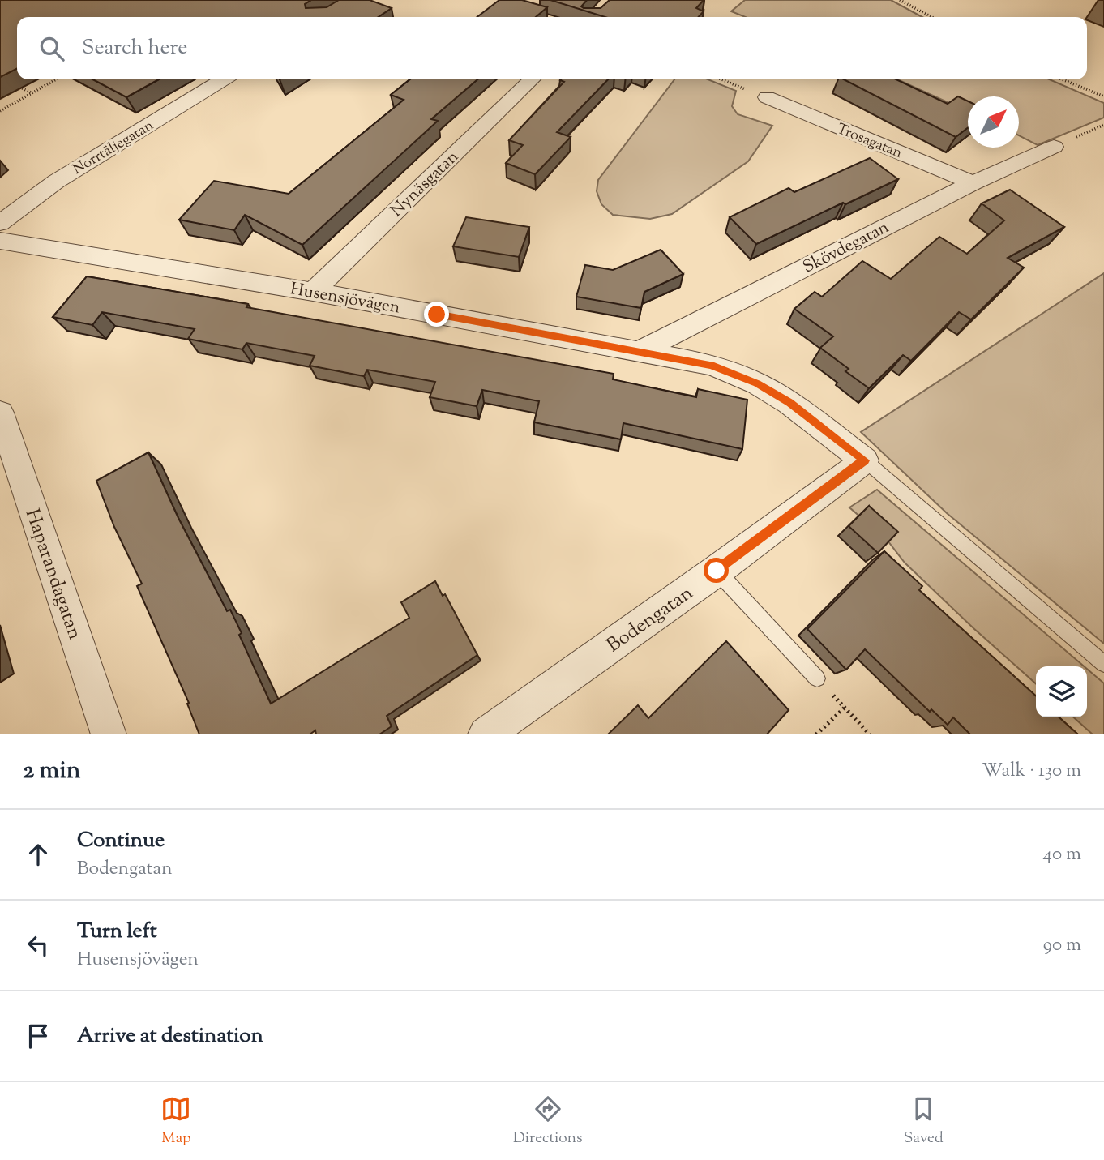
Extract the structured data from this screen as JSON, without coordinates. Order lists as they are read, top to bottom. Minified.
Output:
{"streets":{"street":["Trosagatan","Norrtäljegatan","Nynäsgatan","Skövdegatan","Husensjövägen","Haparandagatan","Bodengatan"]},"crossings":[["Trosagatan","Skövdegatan"],["Nynäsgatan","Husensjövägen"],["Skövdegatan","Husensjövägen"],["Husensjövägen","Bodengatan"]],"north":"top right","page":{"search":"Search here","heading":["2 min","Walk · 130 m"],"list":[["Continue","Bodengatan","40 m"],["Turn left","Husensjövägen","90 m"],"Arrive at destination"],"nav":["Map","Directions","Saved"]}}
